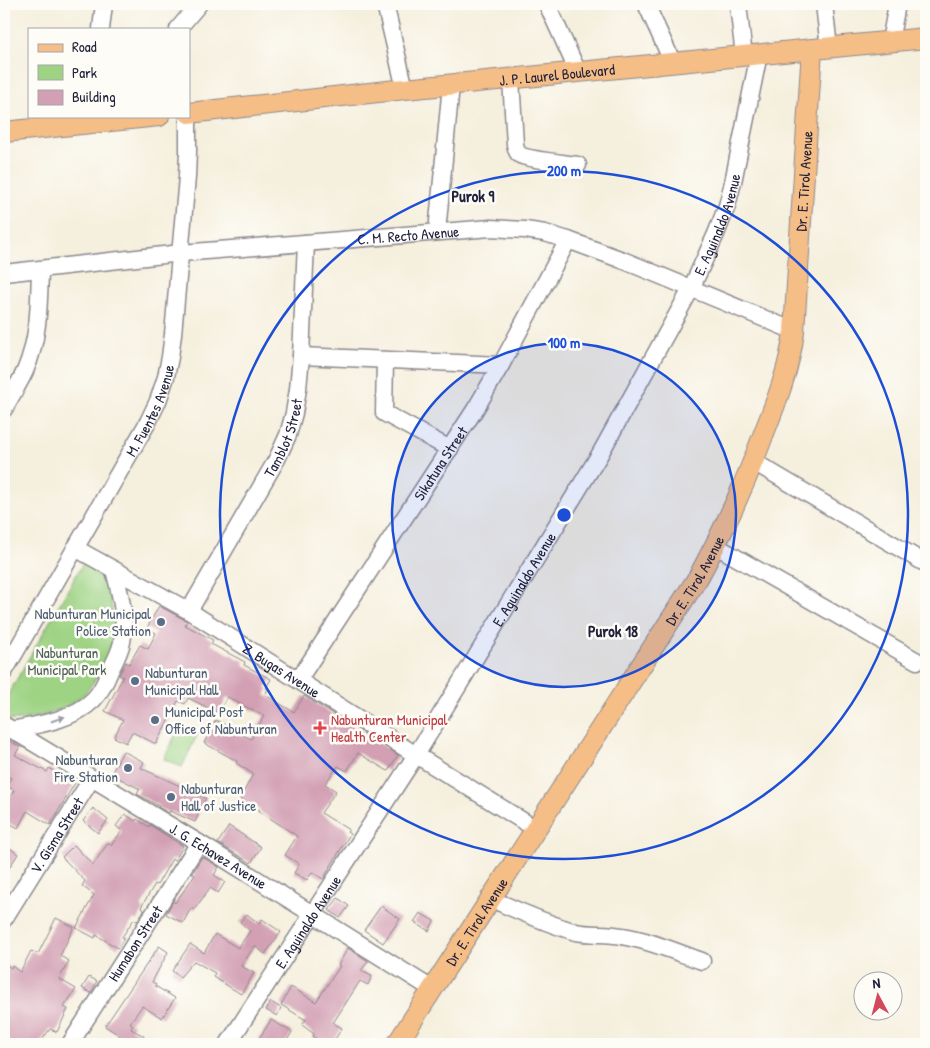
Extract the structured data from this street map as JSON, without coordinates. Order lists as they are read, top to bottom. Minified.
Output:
{"streets":{"main road":["J. P. Laurel Boulevard","Dr. E. Tirol Avenue"],"street":["E. Aguinaldo Avenue","C. M. Recto Avenue","M. Fuentes Avenue","Tamblot Street","Sikatuna Street","Z. Bugas Avenue","V. Gisma Street","J. G. Echavez Avenue","Humabon Street"]},"crossings":[["J. P. Laurel Boulevard","Dr. E. Tirol Avenue"],["J. P. Laurel Boulevard","E. Aguinaldo Avenue"],["Dr. E. Tirol Avenue","C. M. Recto Avenue"],["Dr. E. Tirol Avenue","Z. Bugas Avenue"],["Dr. E. Tirol Avenue","J. G. Echavez Avenue"],["E. Aguinaldo Avenue","C. M. Recto Avenue"],["E. Aguinaldo Avenue","Z. Bugas Avenue"],["E. Aguinaldo Avenue","J. G. Echavez Avenue"],["C. M. Recto Avenue","M. Fuentes Avenue"],["C. M. Recto Avenue","Tamblot Street"],["C. M. Recto Avenue","Sikatuna Street"],["M. Fuentes Avenue","Z. Bugas Avenue"],["Tamblot Street","Z. Bugas Avenue"],["Sikatuna Street","Z. Bugas Avenue"],["V. Gisma Street","J. G. Echavez Avenue"],["J. G. Echavez Avenue","Humabon Street"]],"districts":["Purok 9","Purok 18"],"parks":["Nabunturan Municipal Park"],"places":{"other":["Nabunturan Municipal Police Station","Nabunturan Municipal Hall","Municipal Post Office of Nabunturan","Nabunturan Fire Station","Nabunturan Hall of Justice"],"health":["Nabunturan Municipal Health Center"]},"legend":["Road","Park","Building"],"north":"top","rings":["200 m","100 m"]}
